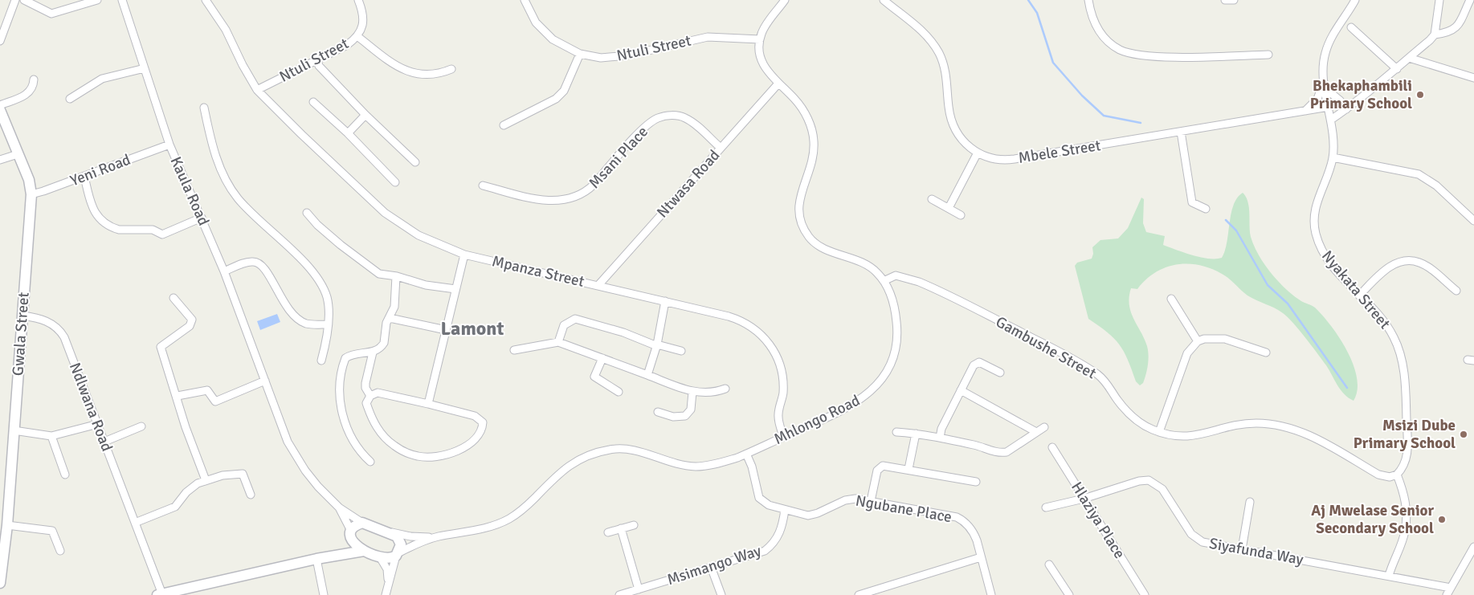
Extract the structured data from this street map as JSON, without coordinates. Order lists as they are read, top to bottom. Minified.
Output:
{"streets":{"street":["Ntuli Street","Mbele Street","Msani Place","Yeni Road","Ntwasa Road","Kaula Road","Mpanza Street","Nyakata Street","Gwala Street","Gambushe Street","Ndlwana Road","Mhlongo Road","Ngubane Place","Hlaziya Place","Siyafunda Way","Msimango Way"]},"crossings":[["Ntuli Street","Mpanza Street"],["Ntuli Street","Mhlongo Road"],["Mbele Street","Nyakata Street"],["Msani Place","Ntwasa Road"],["Yeni Road","Kaula Road"],["Yeni Road","Gwala Street"],["Ntwasa Road","Mpanza Street"],["Ntwasa Road","Mhlongo Road"],["Mpanza Street","Mhlongo Road"],["Nyakata Street","Gambushe Street"],["Gwala Street","Ndlwana Road"],["Gambushe Street","Mhlongo Road"],["Mhlongo Road","Ngubane Place"],["Ngubane Place","Msimango Way"],["Hlaziya Place","Siyafunda Way"]],"districts":["Lamont"],"places":["Bhekaphambili Primary School","Msizi Dube Primary School","Aj Mwelase Senior Secondary School"]}
